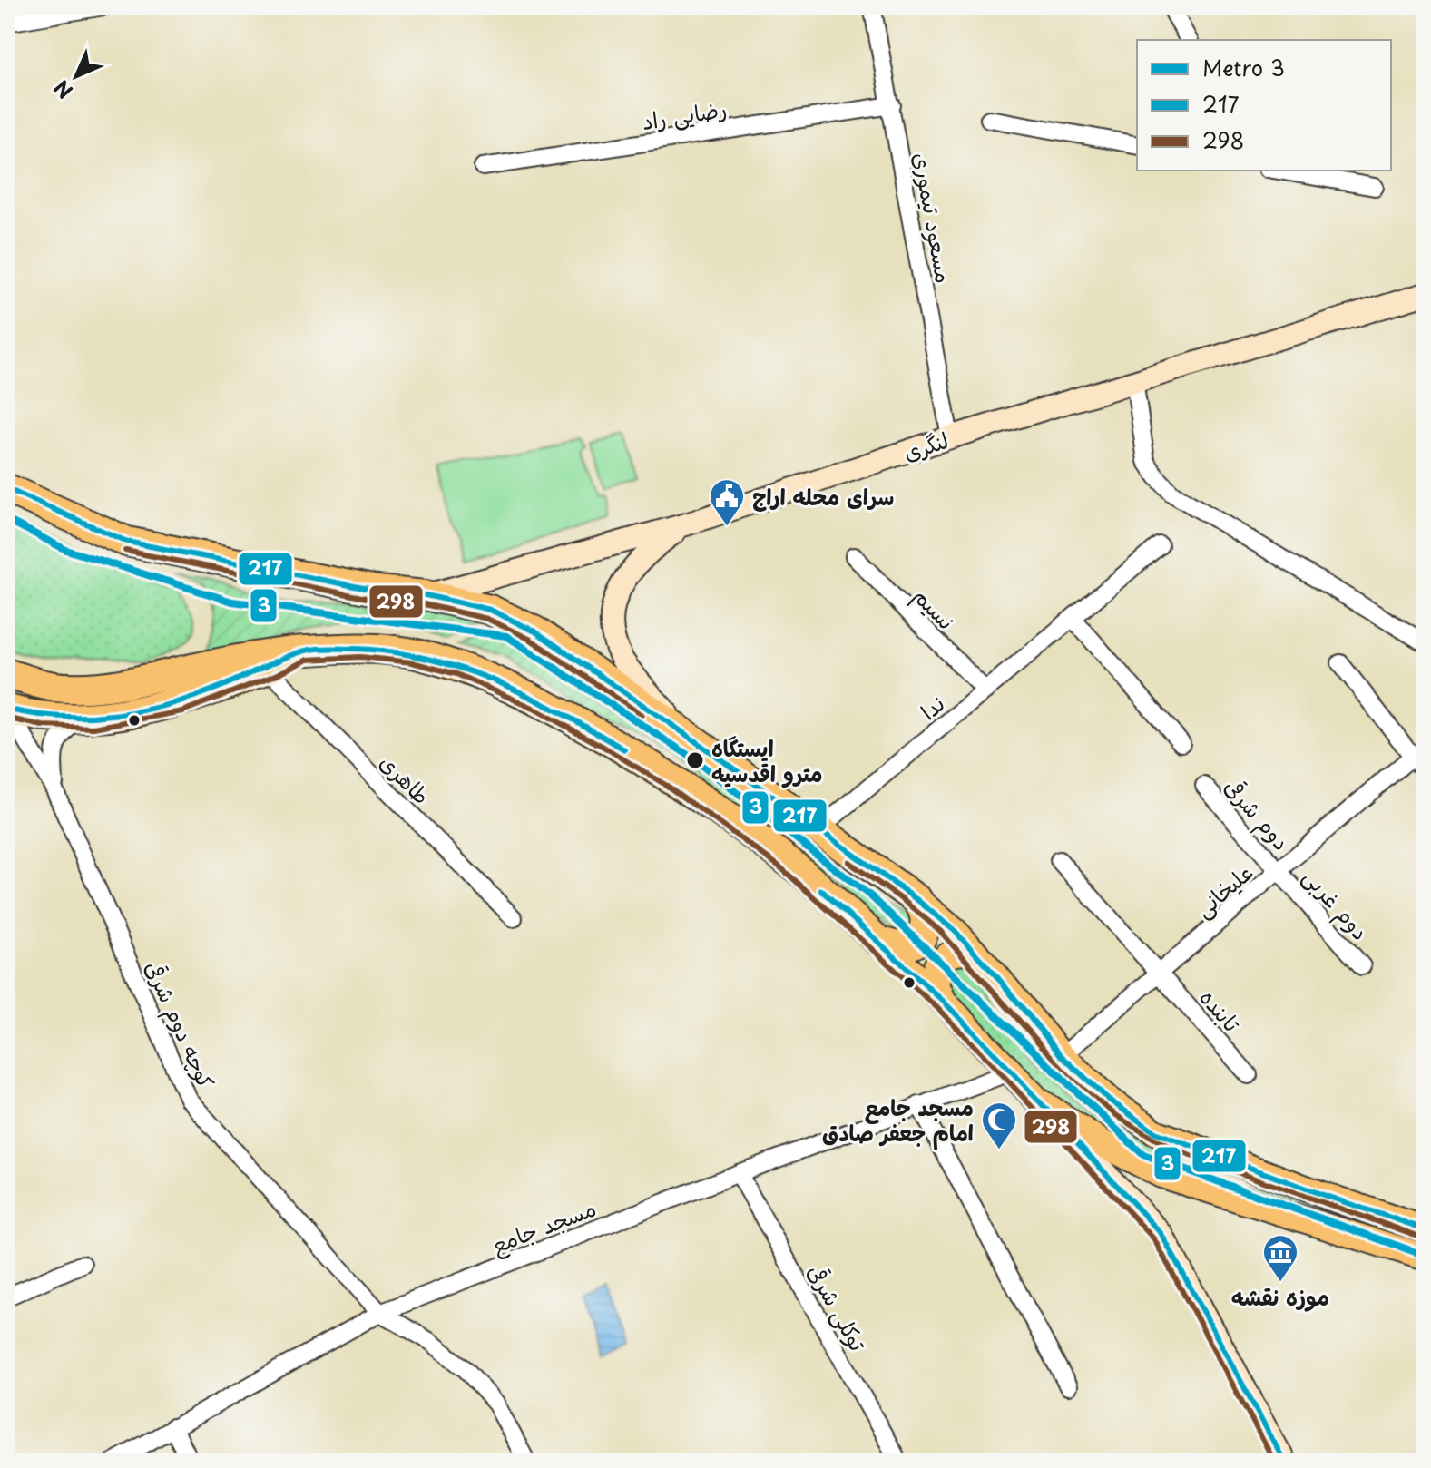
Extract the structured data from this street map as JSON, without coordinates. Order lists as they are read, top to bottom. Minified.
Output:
{"streets":{"main road":["لنگری"],"street":["رضایی راد","مسعود تیموری","نسیم","ندا","طاهری","دوم شرقی","علیخانی","دوم غربی","تابنده","کوچه دوم شرقی","مسجد جامع","توکلی شرقی"]},"crossings":[["رضایی راد","مسعود تیموری"],["مسعود تیموری","لنگری"],["نسیم","ندا"],["دوم شرقی","علیخانی"],["دوم شرقی","دوم غربی"],["علیخانی","دوم غربی"],["علیخانی","تابنده"],["کوچه دوم شرقی","مسجد جامع"],["مسجد جامع","توکلی شرقی"]],"places":{"public building":["سرای محله اراج"],"other":["ایستگاه مترو اقدسیه"],"mosque":["مسجد جامع امام جعفر صادق"],"museum":["موزه نقشه"]},"lines":["transit line 217","metro line 3","transit line 298"],"legend":["Metro 3","217","298"],"north":"bottom left"}
